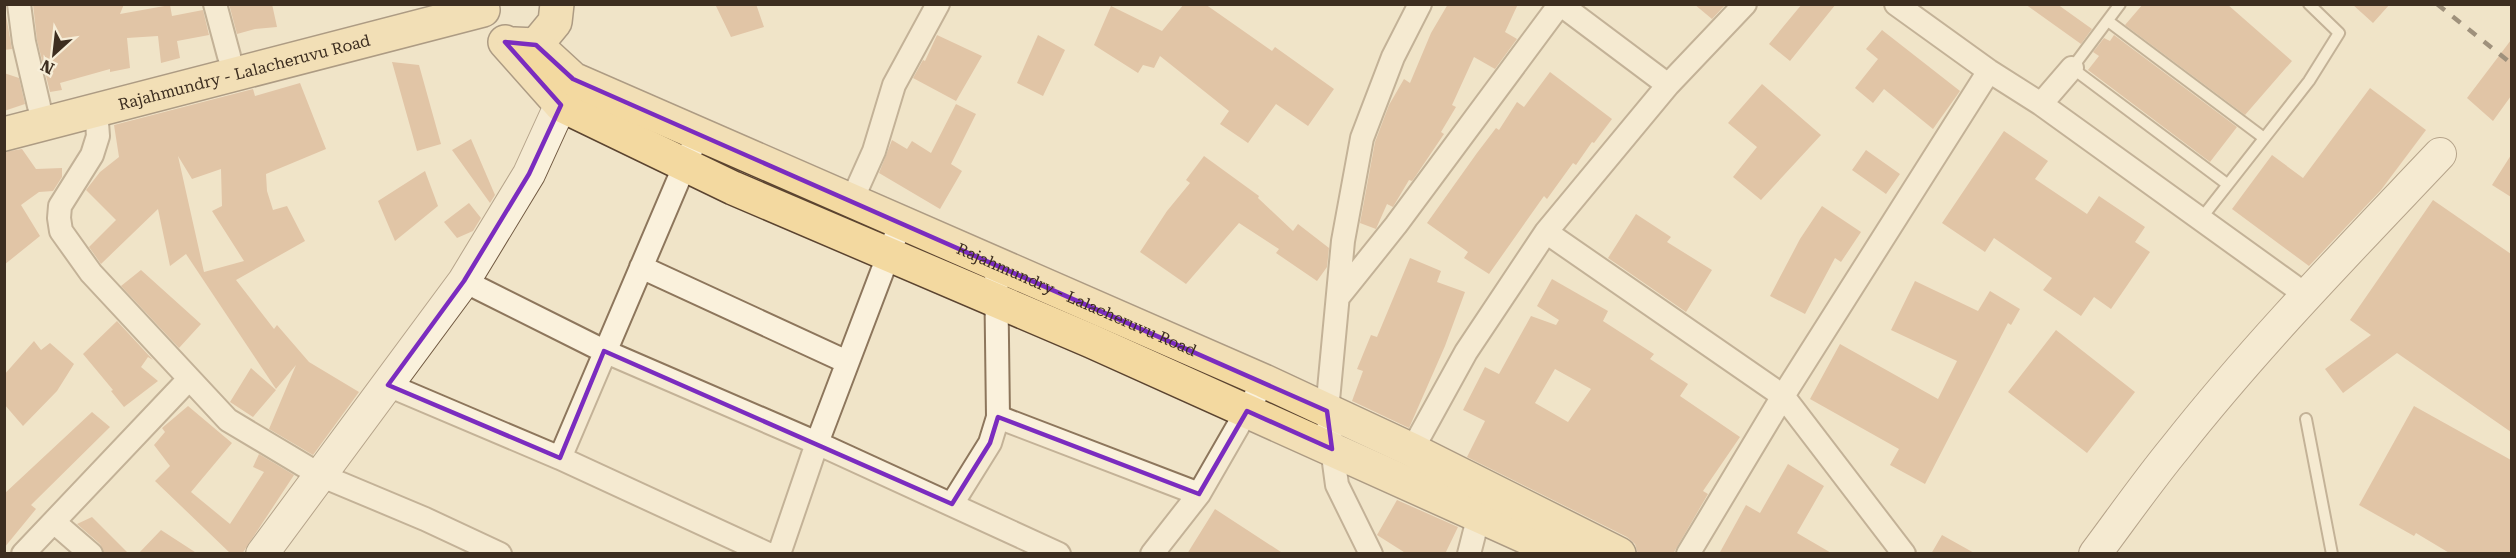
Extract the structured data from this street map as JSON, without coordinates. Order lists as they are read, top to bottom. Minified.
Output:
{"streets":{"main road":["Rajahmundry - Lalacheruvu Road"]},"north":"bottom left"}
